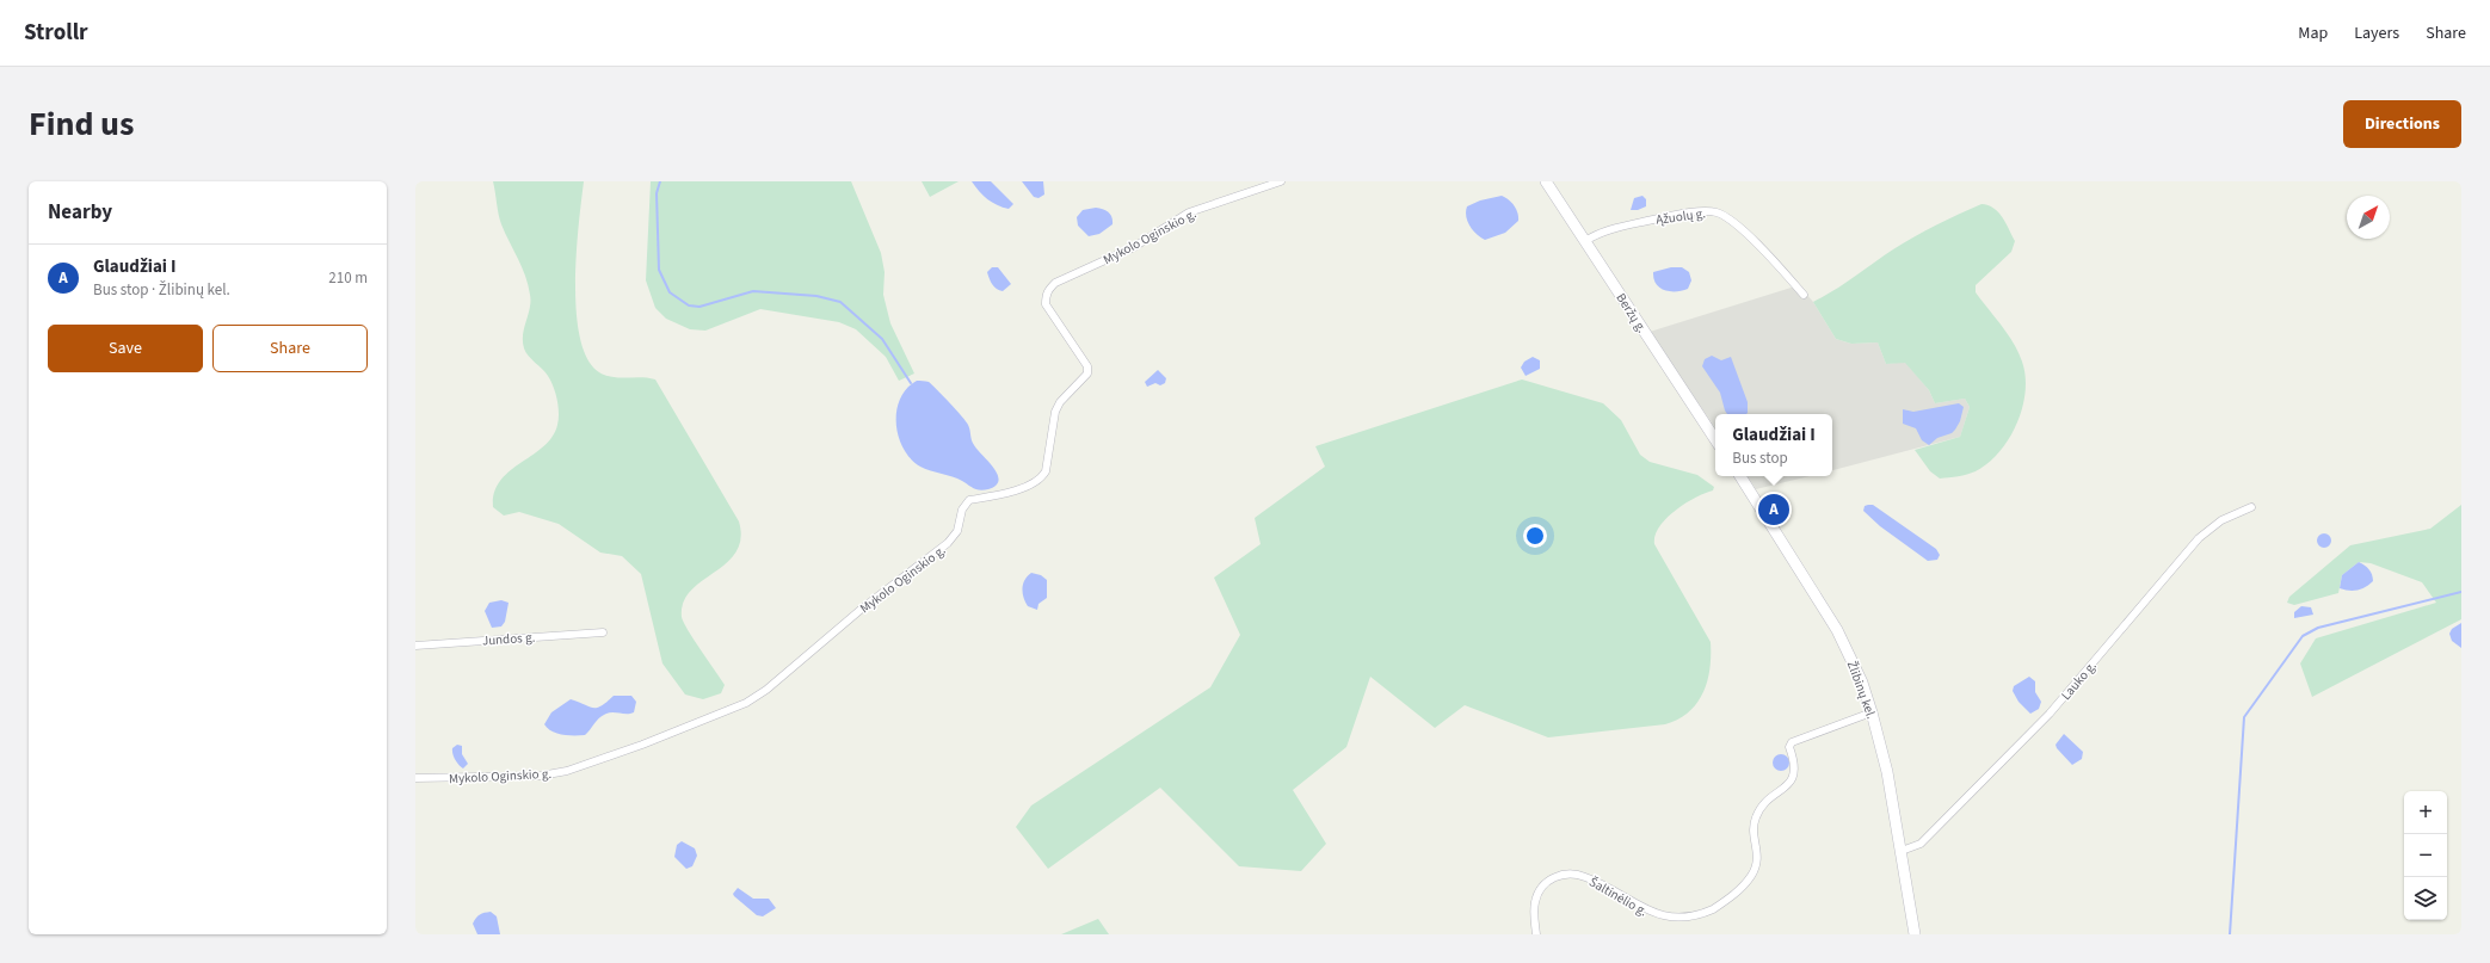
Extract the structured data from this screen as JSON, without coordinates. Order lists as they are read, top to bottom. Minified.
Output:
{"streets":{"main road":["Beržų g.","Žlibinų kel."],"street":["Ąžuolų g.","Mykolo Oginskio g.","Jundos g.","Lauko g.","Šaltinėlio g."]},"crossings":[["Ąžuolų g.","Beržų g."],["Lauko g.","Žlibinų kel."],["Žlibinų kel.","Šaltinėlio g."]],"north":"top right","page":{"header":"Strollr","nav":["Map","Layers","Share"],"title":"Find us","buttons":["Directions",["Save","Share"]],"heading":"Nearby","list":[{"mark":"A","name":"Glaudžiai I","note":"Bus stop · Žlibinų kel.","value":"210 m"}],"popup":["Glaudžiai I","Bus stop"],"pins":"A","map_buttons":["+","−"]}}
